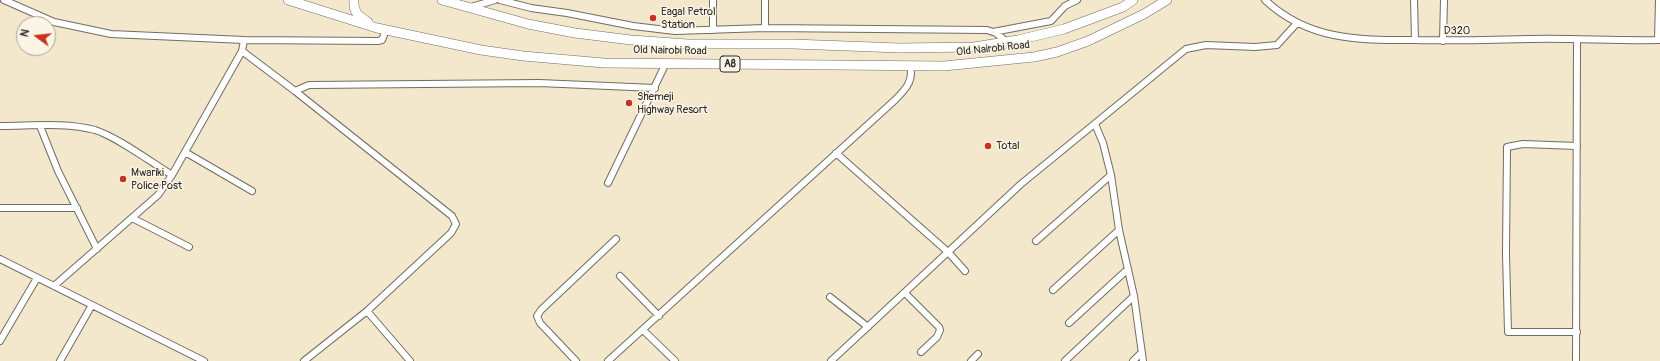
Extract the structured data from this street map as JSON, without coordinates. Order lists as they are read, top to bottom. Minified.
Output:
{"streets":{"highway":["Old Nairobi Road","A8"],"street":["D320"]},"places":["Eagal Petrol Station","Shemeji Highway Resort","Total","Mwariki Police Post"],"north":"left"}
